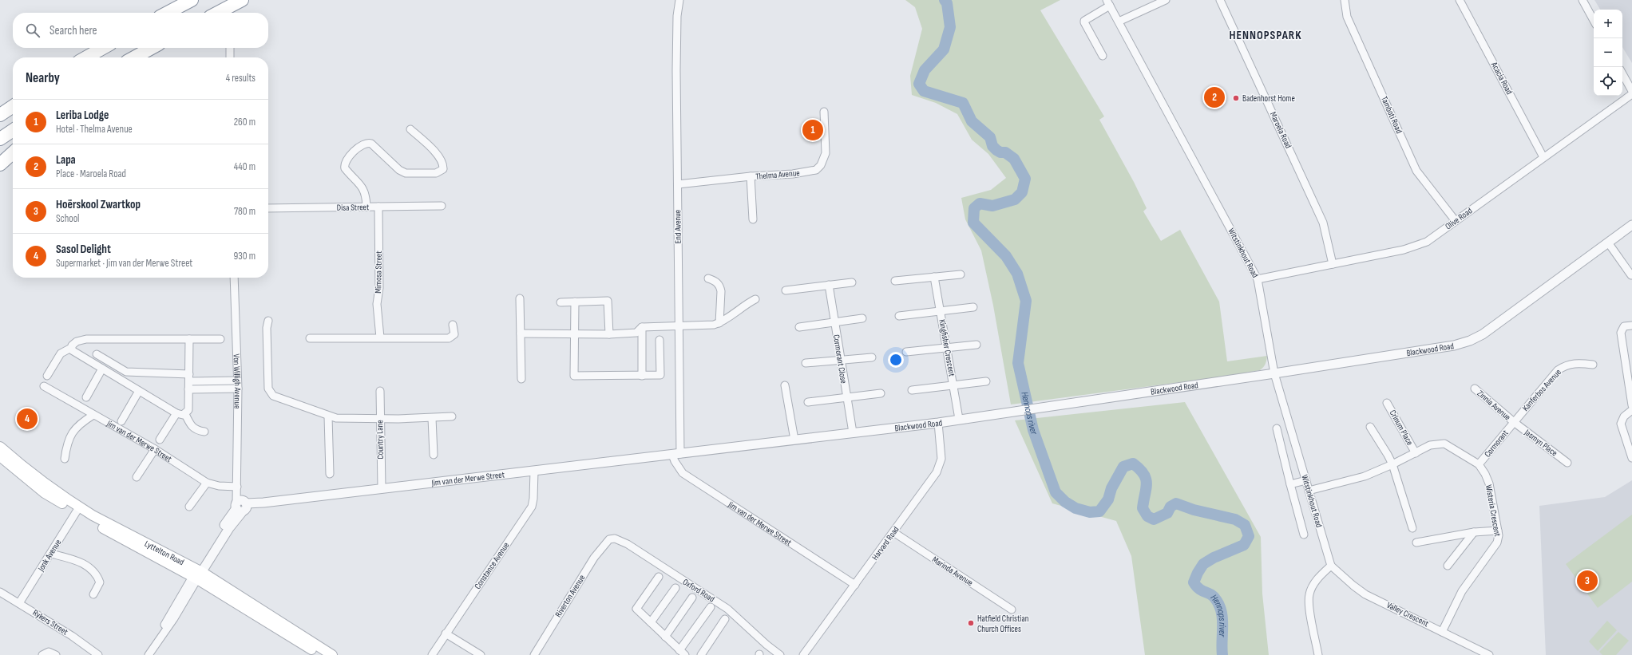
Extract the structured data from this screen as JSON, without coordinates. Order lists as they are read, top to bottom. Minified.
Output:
{"streets":{"main road":["Lyttelton Road"],"street":["Acacia Road","Tamboti Road","Maroela Road","Thelma Avenue","Disa Street","Olive Road","End Avenue","Witstinkhout Road","Mimosa Street","Kingfisher Crescent","Blackwood Road","Cormorant Close","Von Willigh Avenue","Kanferbos Avenue","Zinnia Avenue","Crinum Place","Country Lane","Jim van der Merwe Street","Jasmyn Place","Cormorant","Wisteria Crescent","Harvard Road","Jonk Avenue","Constance Avenue","Marinda Avenue","Oxford Road","Riverton Avenue","Valley Crescent","Rykers Street"]},"crossings":[["Acacia Road","Olive Road"],["Tamboti Road","Olive Road"],["Maroela Road","Olive Road"],["Thelma Avenue","End Avenue"],["Disa Street","Mimosa Street"],["Olive Road","Witstinkhout Road"],["End Avenue","Blackwood Road"],["End Avenue","Jim van der Merwe Street"],["Witstinkhout Road","Blackwood Road"],["Witstinkhout Road","Valley Crescent"],["Kingfisher Crescent","Blackwood Road"],["Blackwood Road","Cormorant Close"],["Blackwood Road","Jim van der Merwe Street"],["Blackwood Road","Harvard Road"],["Von Willigh Avenue","Jim van der Merwe Street"],["Kanferbos Avenue","Zinnia Avenue"],["Kanferbos Avenue","Jasmyn Place"],["Kanferbos Avenue","Cormorant"],["Zinnia Avenue","Jasmyn Place"],["Zinnia Avenue","Cormorant"],["Country Lane","Jim van der Merwe Street"],["Jim van der Merwe Street","Harvard Road"],["Jim van der Merwe Street","Constance Avenue"],["Jasmyn Place","Cormorant"],["Cormorant","Wisteria Crescent"],["Wisteria Crescent","Valley Crescent"],["Harvard Road","Marinda Avenue"],["Lyttelton Road","Jonk Avenue"],["Jonk Avenue","Rykers Street"],["Oxford Road","Riverton Avenue"]],"districts":["HENNOPSPARK"],"water":["Hennops river"],"places":["Badenhorst Home","Hatfield Christian Church Offices"],"page":{"map_buttons":["+","−"],"search":"Search here","heading":["Nearby","4 results"],"pins":["2","1","4","3"],"list":[{"mark":"1","name":"Leriba Lodge","note":"Hotel · Thelma Avenue","value":"260 m"},{"mark":"2","name":"Lapa","note":"Place · Maroela Road","value":"440 m"},{"mark":"3","name":"Hoërskool Zwartkop","note":"School","value":"780 m"},{"mark":"4","name":"Sasol Delight","note":"Supermarket · Jim van der Merwe Street","value":"930 m"}]}}
